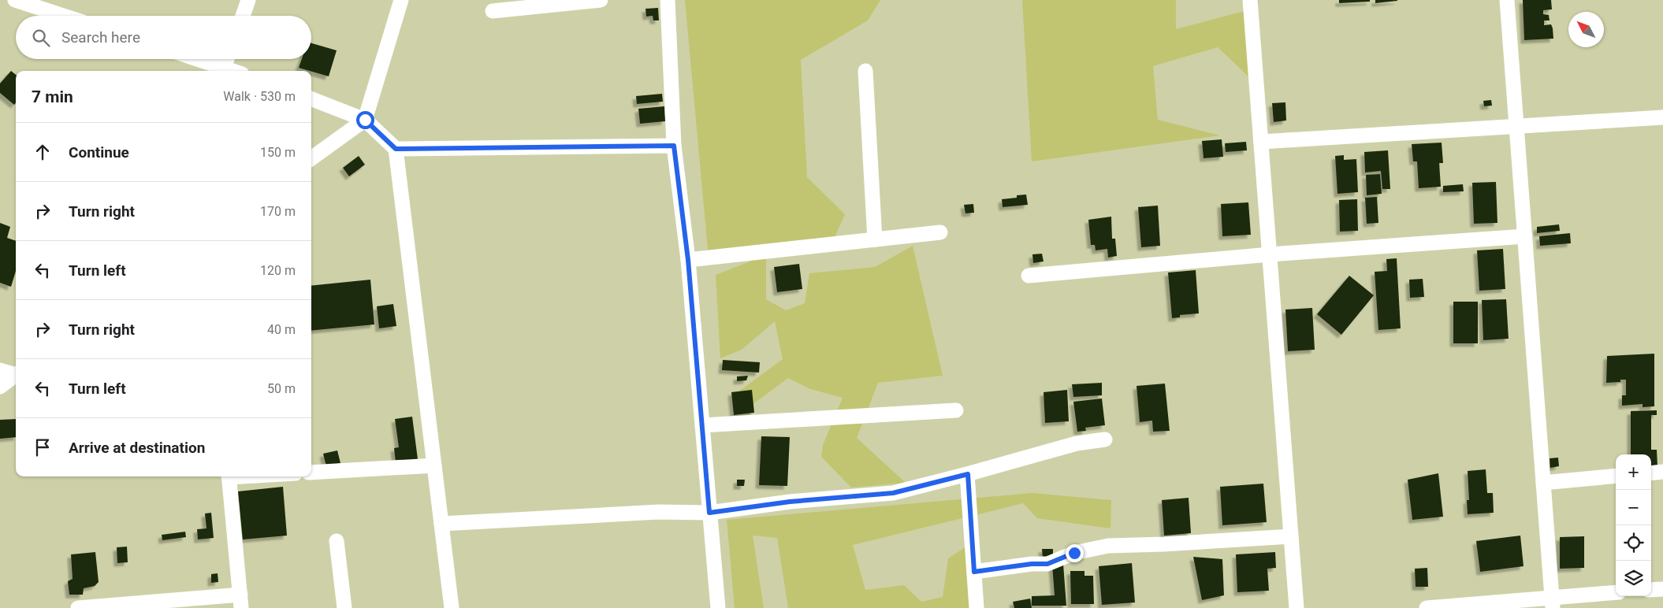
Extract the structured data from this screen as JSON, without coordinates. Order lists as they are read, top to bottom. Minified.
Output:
{"north":"top left","page":{"search":"Search here","heading":["7 min","Walk · 530 m"],"list":[["Continue","150 m"],["Turn right","170 m"],["Turn left","120 m"],["Turn right","40 m"],["Turn left","50 m"],"Arrive at destination"],"map_buttons":["+","−"]}}
